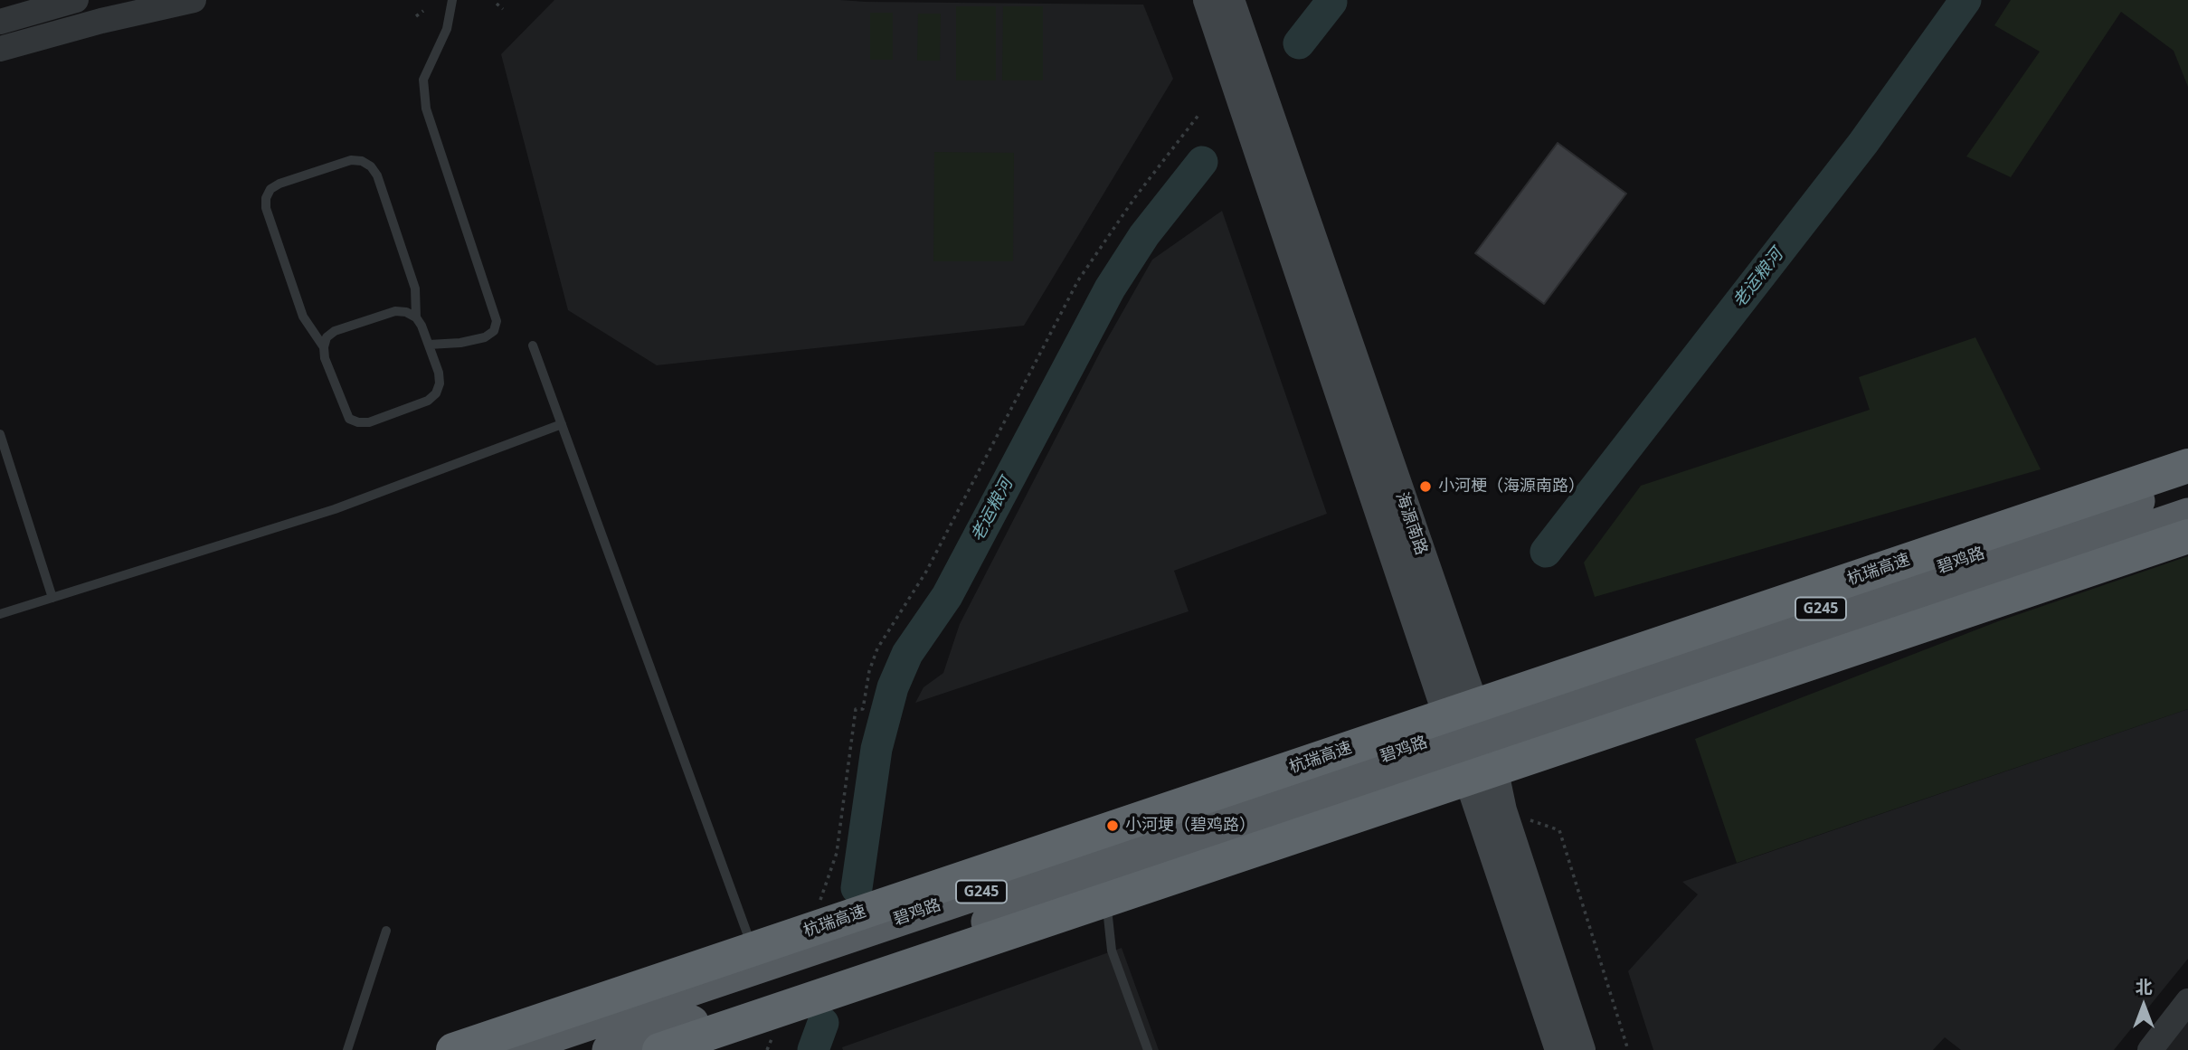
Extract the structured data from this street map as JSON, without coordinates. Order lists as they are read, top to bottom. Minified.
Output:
{"streets":{"highway":["碧鸡路","杭瑞高速","G245"],"main road":["海源南路"]},"crossings":[["海源南路","碧鸡路"]],"water":["老运粮河"],"places":["小河梗（海源南路）","小河埂（碧鸡路）"],"north":"top"}
